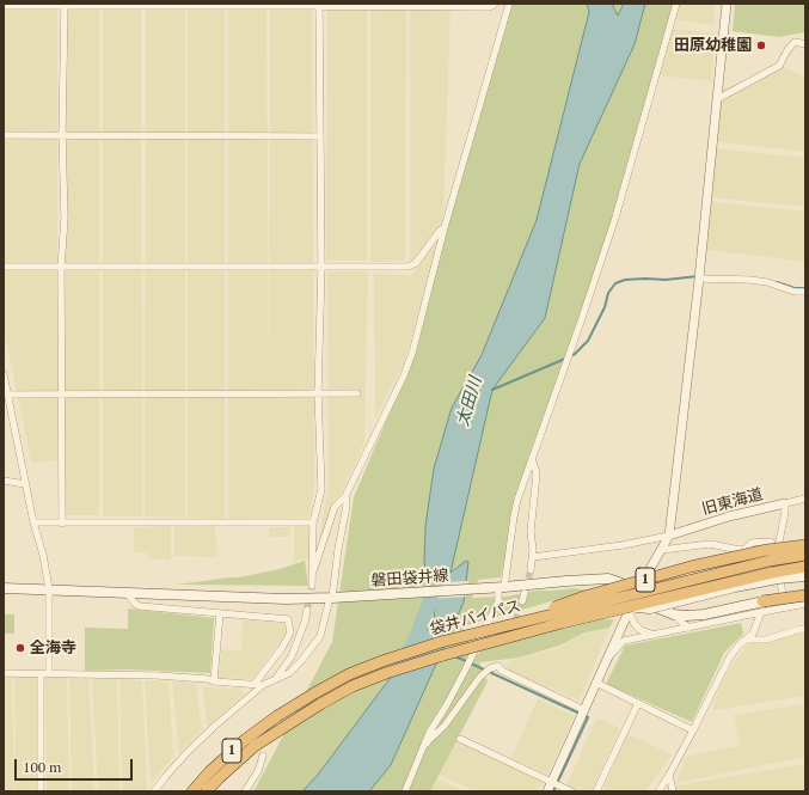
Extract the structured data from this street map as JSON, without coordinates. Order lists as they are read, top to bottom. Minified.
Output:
{"streets":{"highway":["1","袋井バイパス"],"main road":["磐田袋井線"],"street":["旧東海道"]},"crossings":[["1","袋井バイパス"]],"water":["太田川"],"places":["田原幼稚園","全海寺"],"scale_bar":"100 m"}
